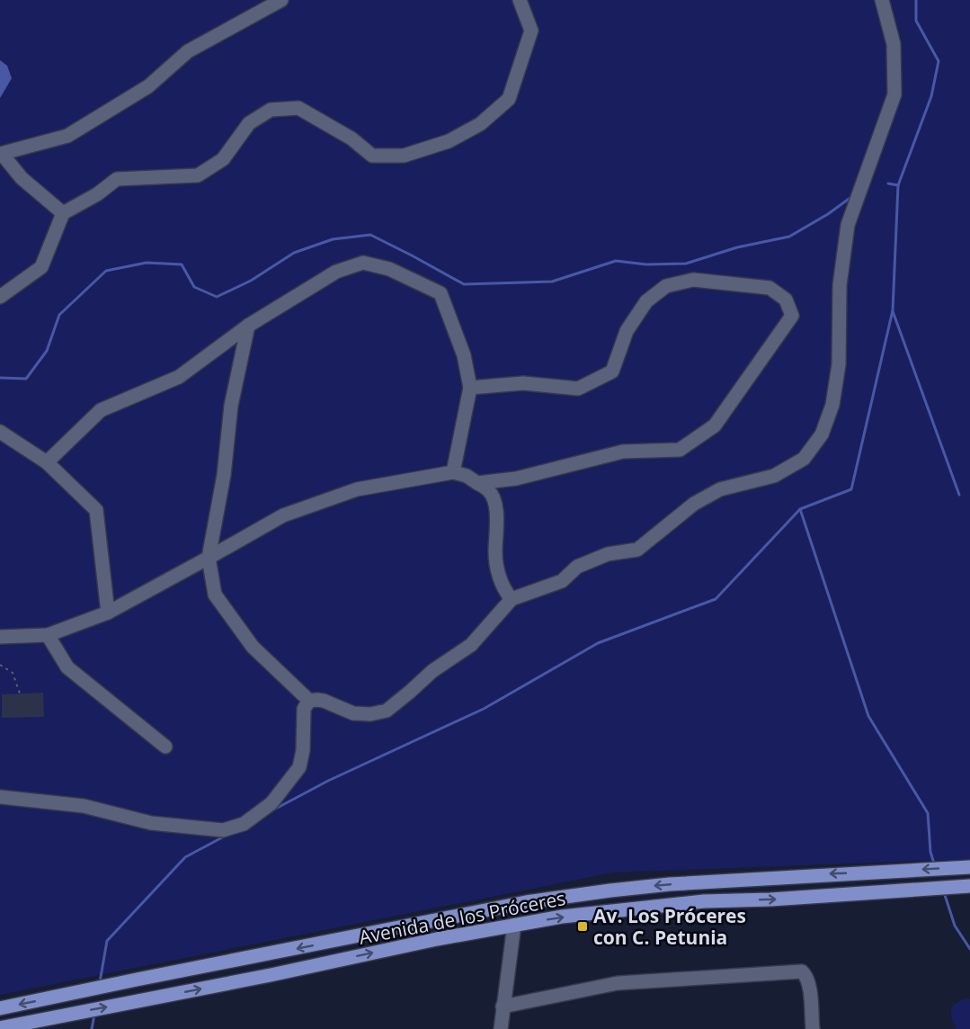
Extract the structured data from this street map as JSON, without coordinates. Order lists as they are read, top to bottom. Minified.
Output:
{"streets":{"main road":["Avenida de los Próceres"]},"places":{"transit":["Av. Los Próceres con C. Petunia"]}}
